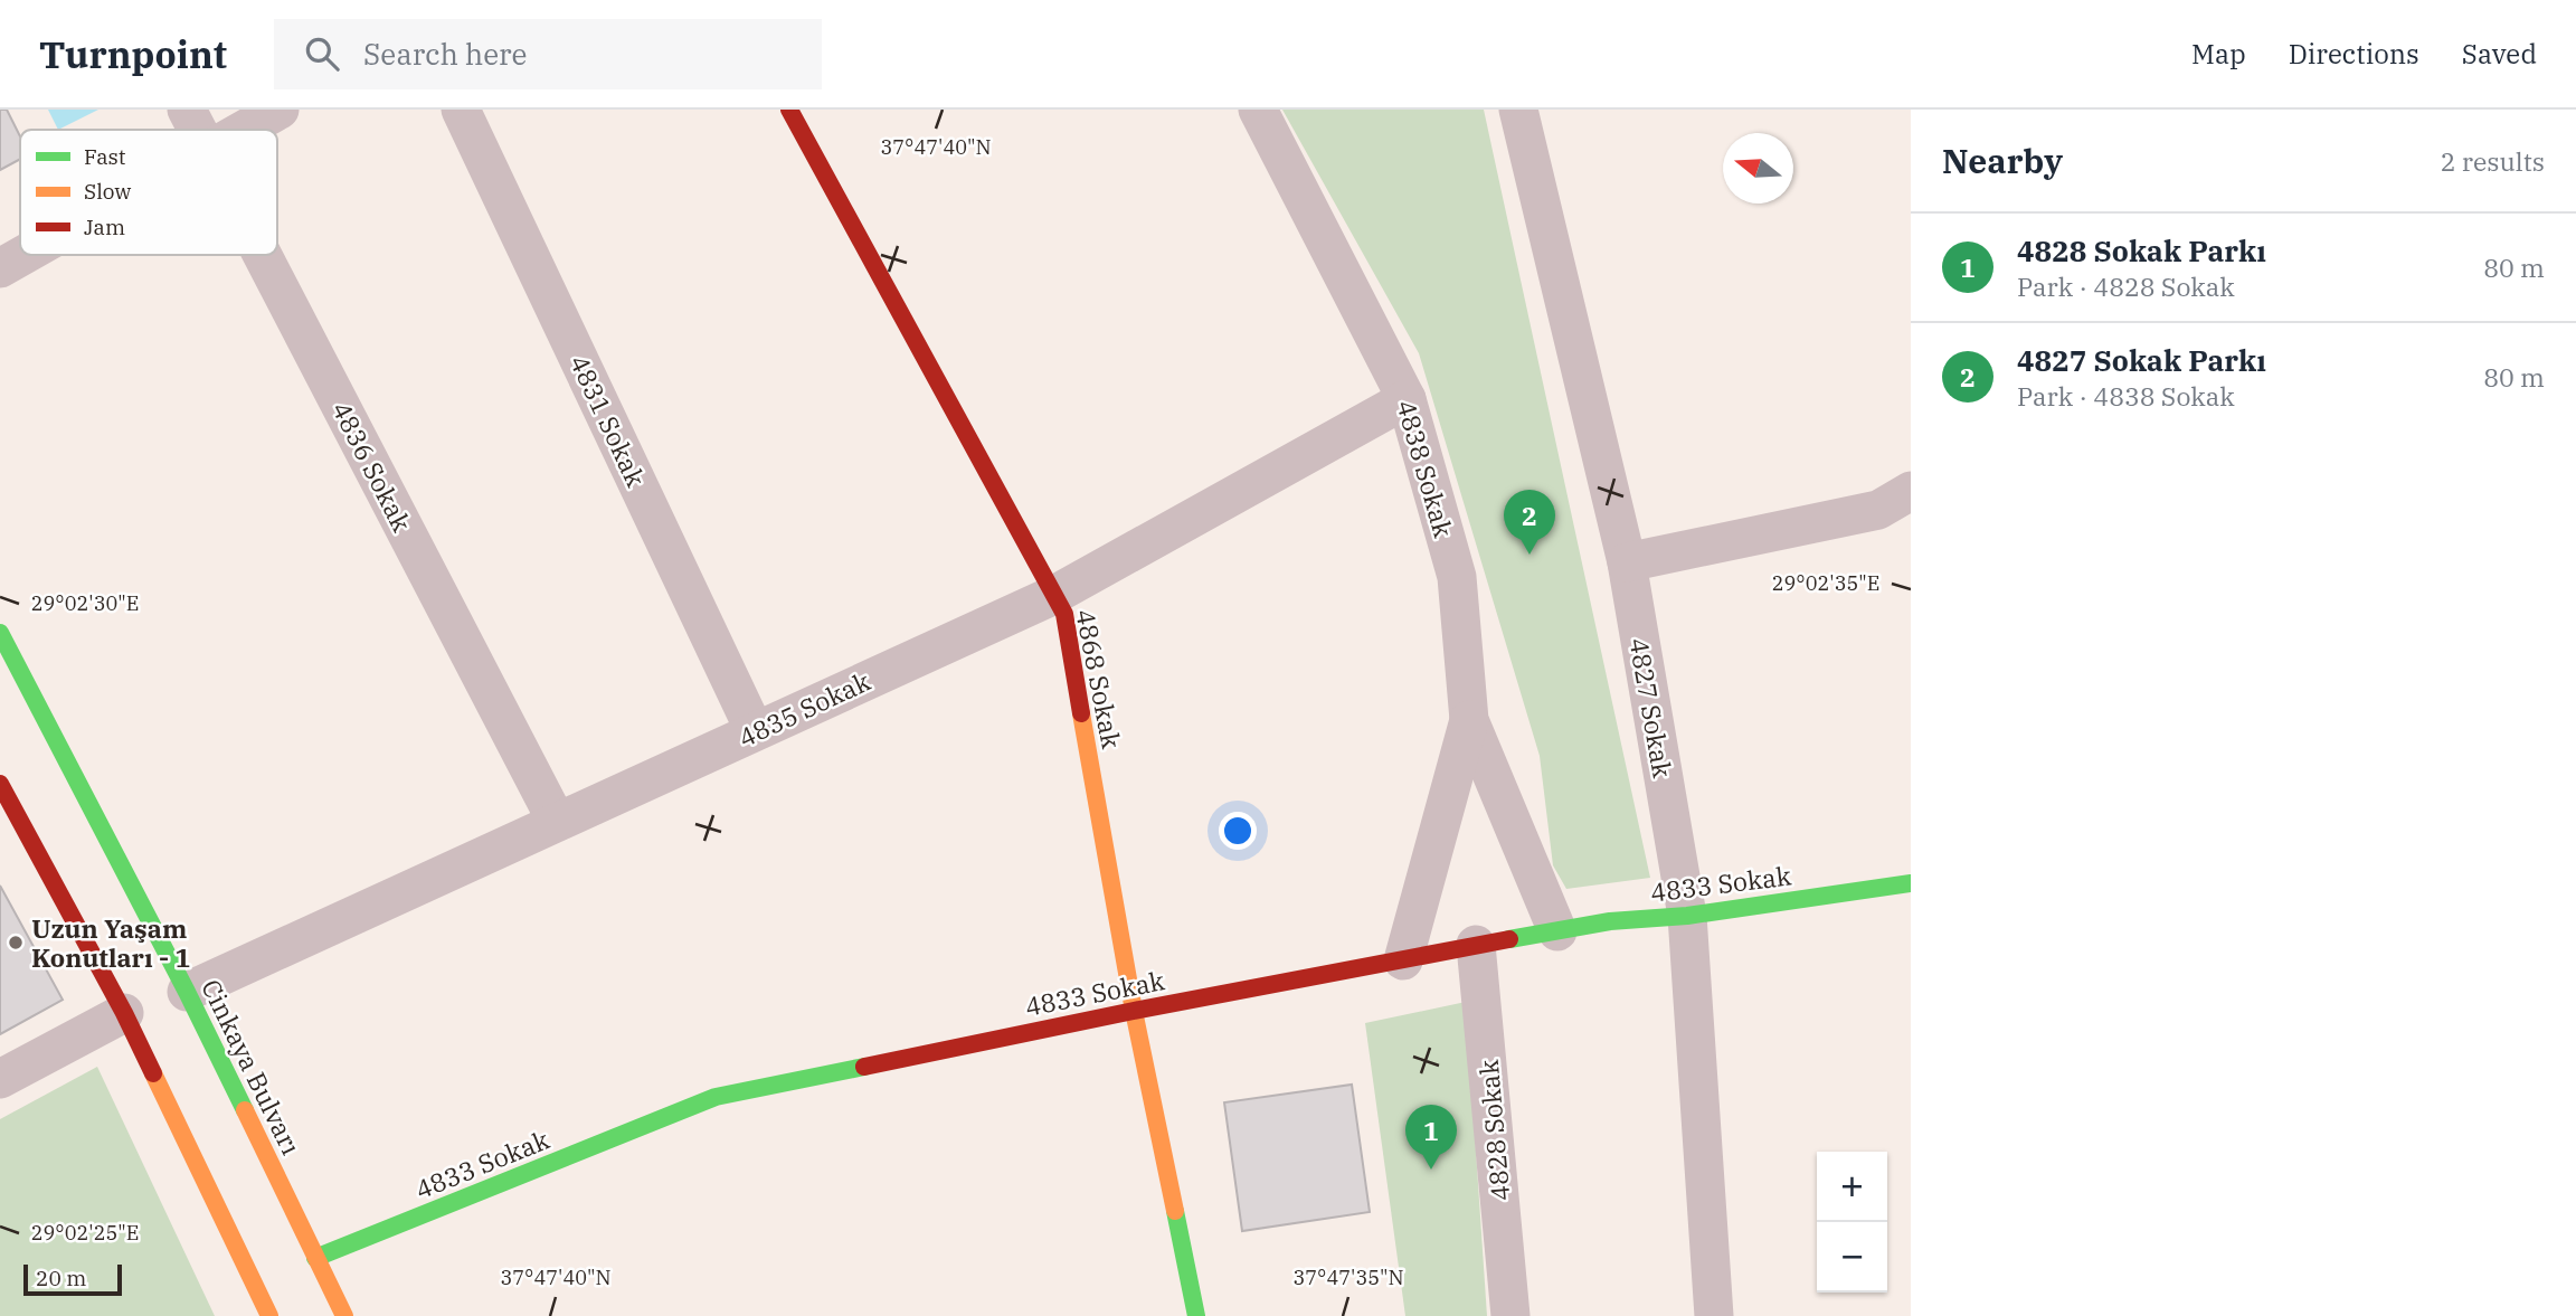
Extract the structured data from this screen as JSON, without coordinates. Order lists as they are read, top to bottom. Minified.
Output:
{"streets":{"street":["4831 Sokak","4836 Sokak","4838 Sokak","4868 Sokak","4827 Sokak","4835 Sokak","4833 Sokak","Cinkaya Bulvarı","4828 Sokak"]},"crossings":[["4831 Sokak","4835 Sokak"],["4836 Sokak","4835 Sokak"],["4838 Sokak","4835 Sokak"],["4838 Sokak","4833 Sokak"],["4868 Sokak","4835 Sokak"],["4868 Sokak","4833 Sokak"],["4827 Sokak","4833 Sokak"],["4835 Sokak","Cinkaya Bulvarı"],["4833 Sokak","Cinkaya Bulvarı"],["4833 Sokak","4828 Sokak"]],"places":["Uzun Yaşam Konutları - 1"],"legend":["Fast","Slow","Jam"],"scale_bar":"20 m","north":"left","page":{"header":"Turnpoint","search":"Search here","nav":["Map","Directions","Saved"],"heading":["Nearby","2 results"],"list":[{"mark":"1","name":"4828 Sokak Parkı","note":"Park · 4828 Sokak","value":"80 m"},{"mark":"2","name":"4827 Sokak Parkı","note":"Park · 4838 Sokak","value":"80 m"}],"pins":["2","1"],"map_buttons":["+","−"],"scale":"20 m"},"coordinates":["37°47'40\"N","29°02'35\"E","29°02'30\"E","29°02'25\"E","37°47'35\"N"]}
